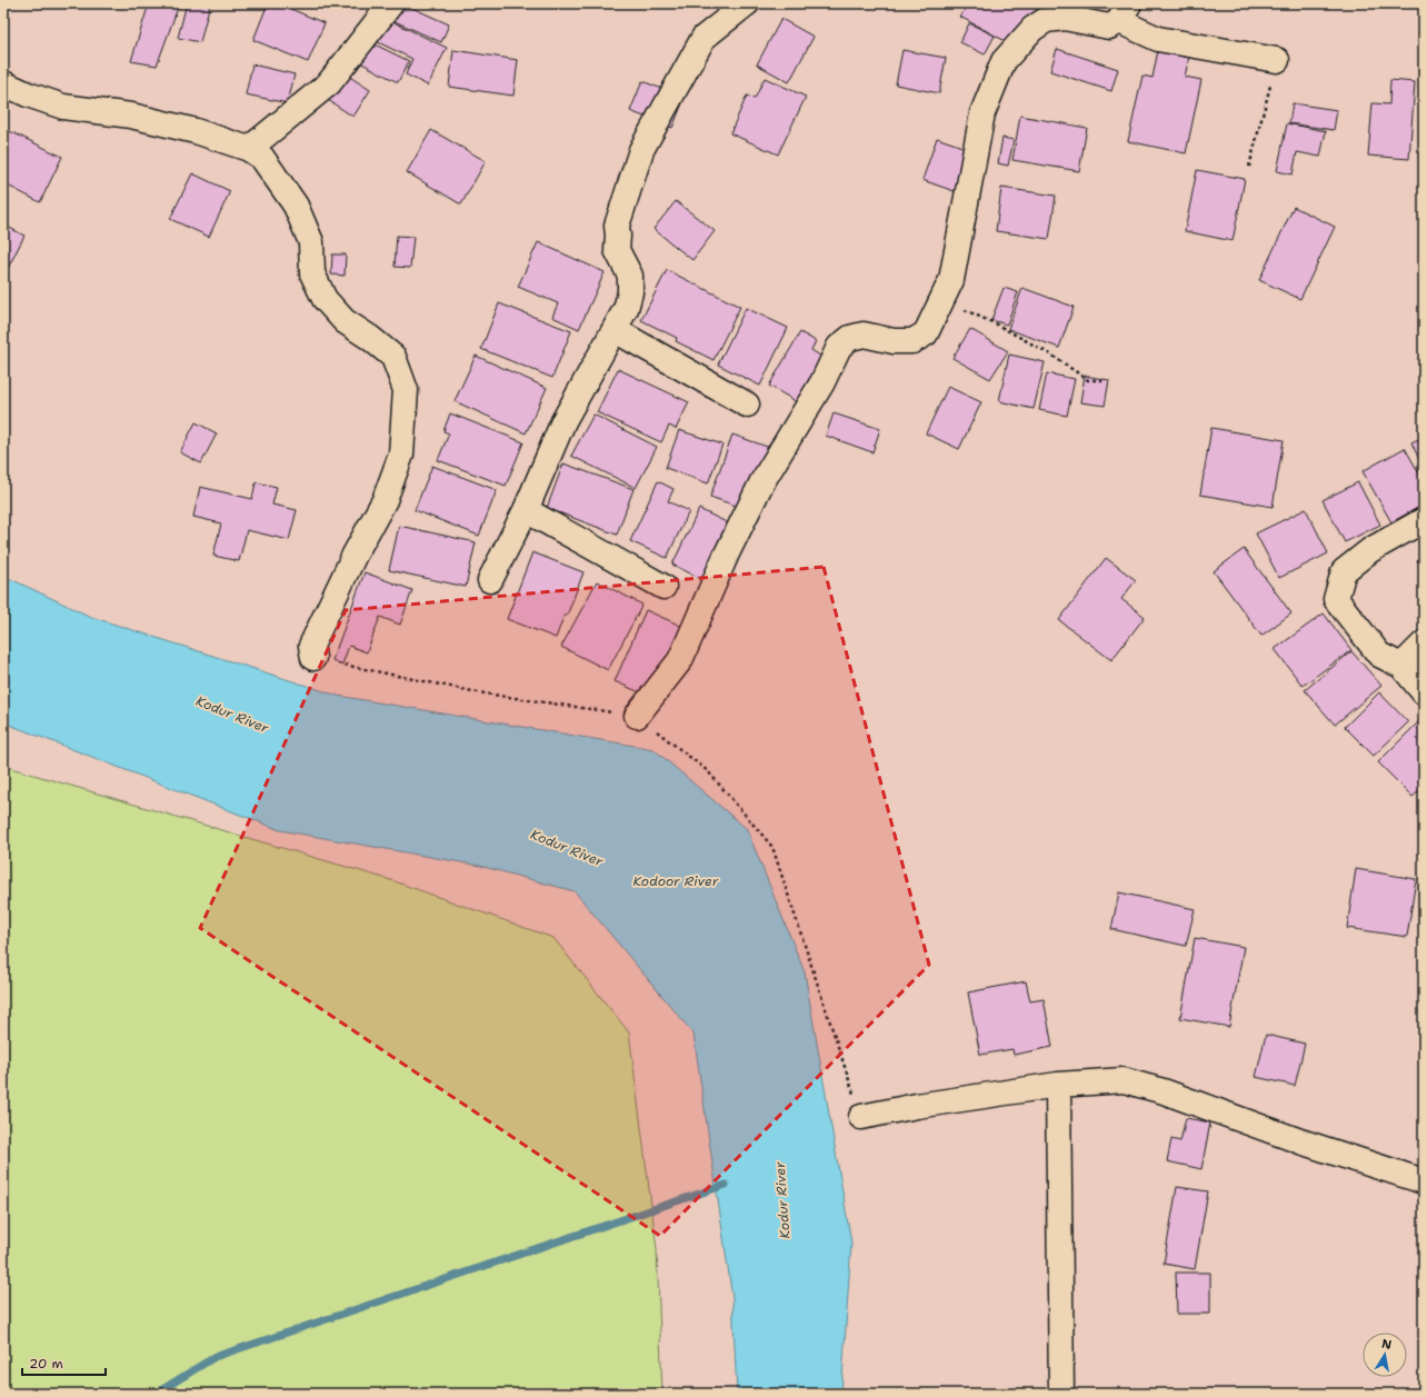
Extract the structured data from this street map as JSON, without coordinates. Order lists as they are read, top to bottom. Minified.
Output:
{"water":["Kodur River","Kodoor River"],"scale_bar":"20 m","north":"top"}
